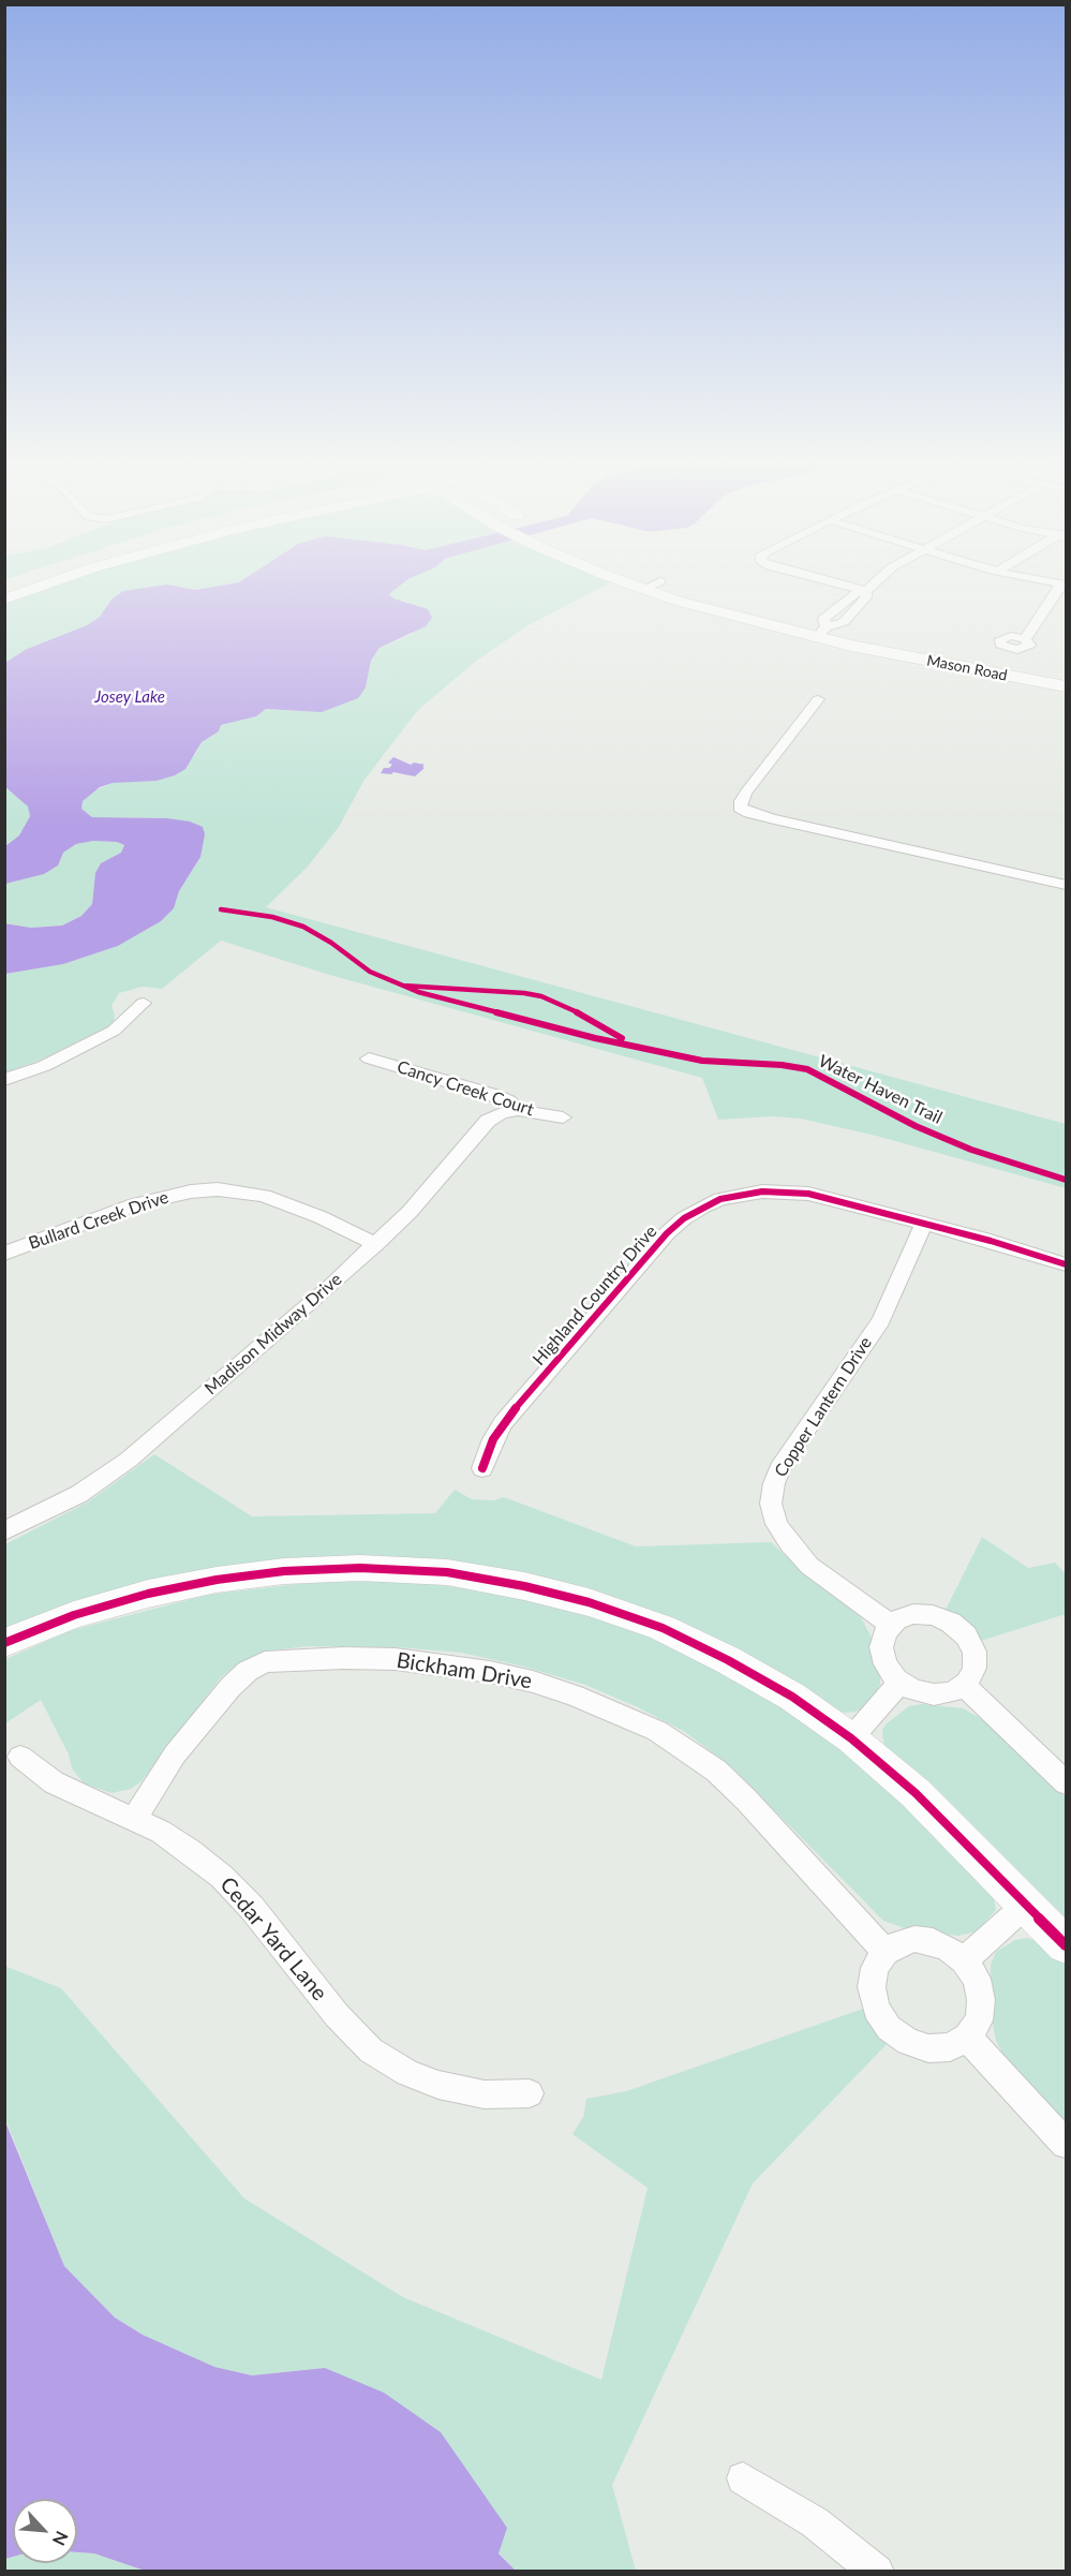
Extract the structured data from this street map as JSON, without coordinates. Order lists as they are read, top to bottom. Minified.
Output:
{"streets":{"main road":["Mason Road"],"street":["Cancy Creek Court","Bullard Creek Drive","Highland Country Drive","Madison Midway Drive","Copper Lantern Drive","Bickham Drive","Cedar Yard Lane"],"cycle path":["Water Haven Trail"]},"crossings":[["Cancy Creek Court","Madison Midway Drive"],["Bullard Creek Drive","Madison Midway Drive"],["Highland Country Drive","Copper Lantern Drive"],["Bickham Drive","Cedar Yard Lane"]],"water":["Josey Lake"],"north":"bottom right"}
